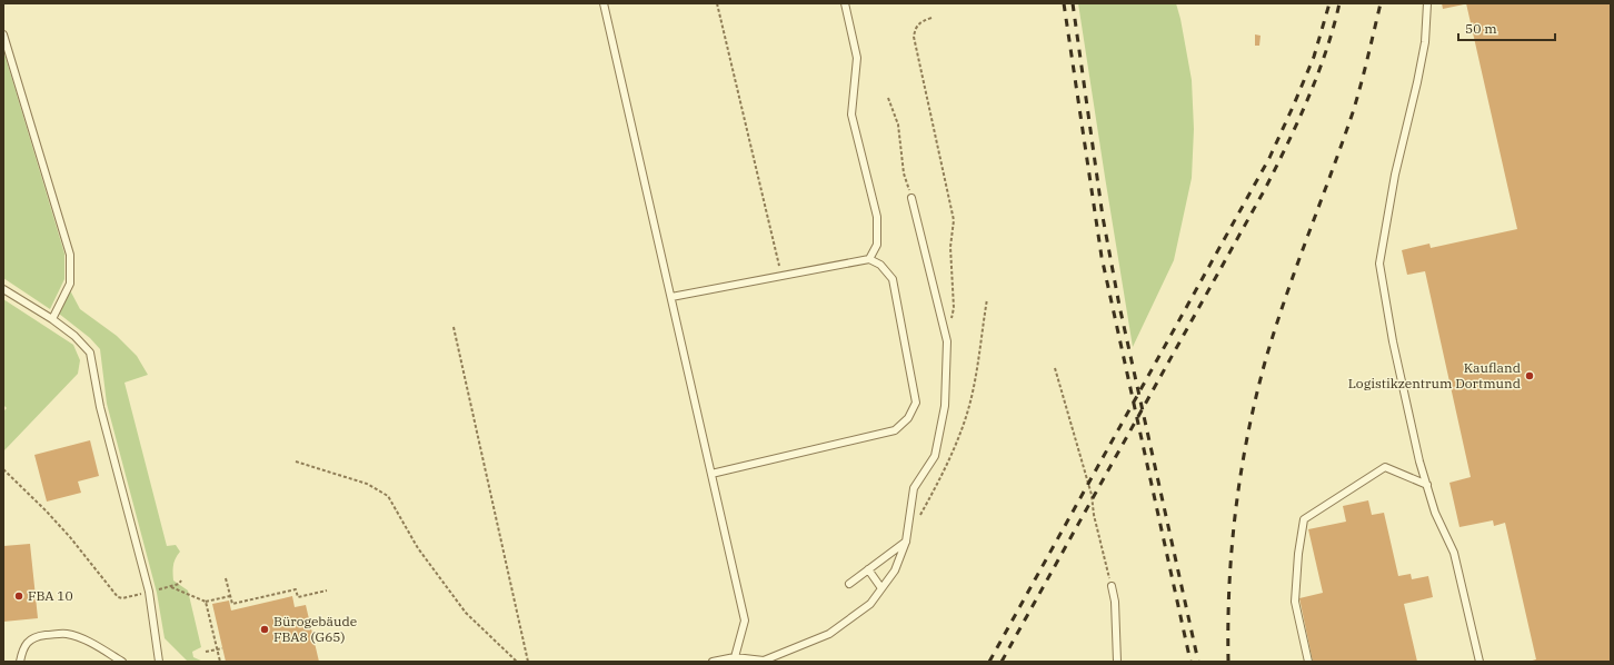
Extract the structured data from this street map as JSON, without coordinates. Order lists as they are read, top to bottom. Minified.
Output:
{"places":["Kaufland Logistikzentrum Dortmund","FBA 10","Bürogebäude FBA8 (G65)"],"scale_bar":"50 m"}
